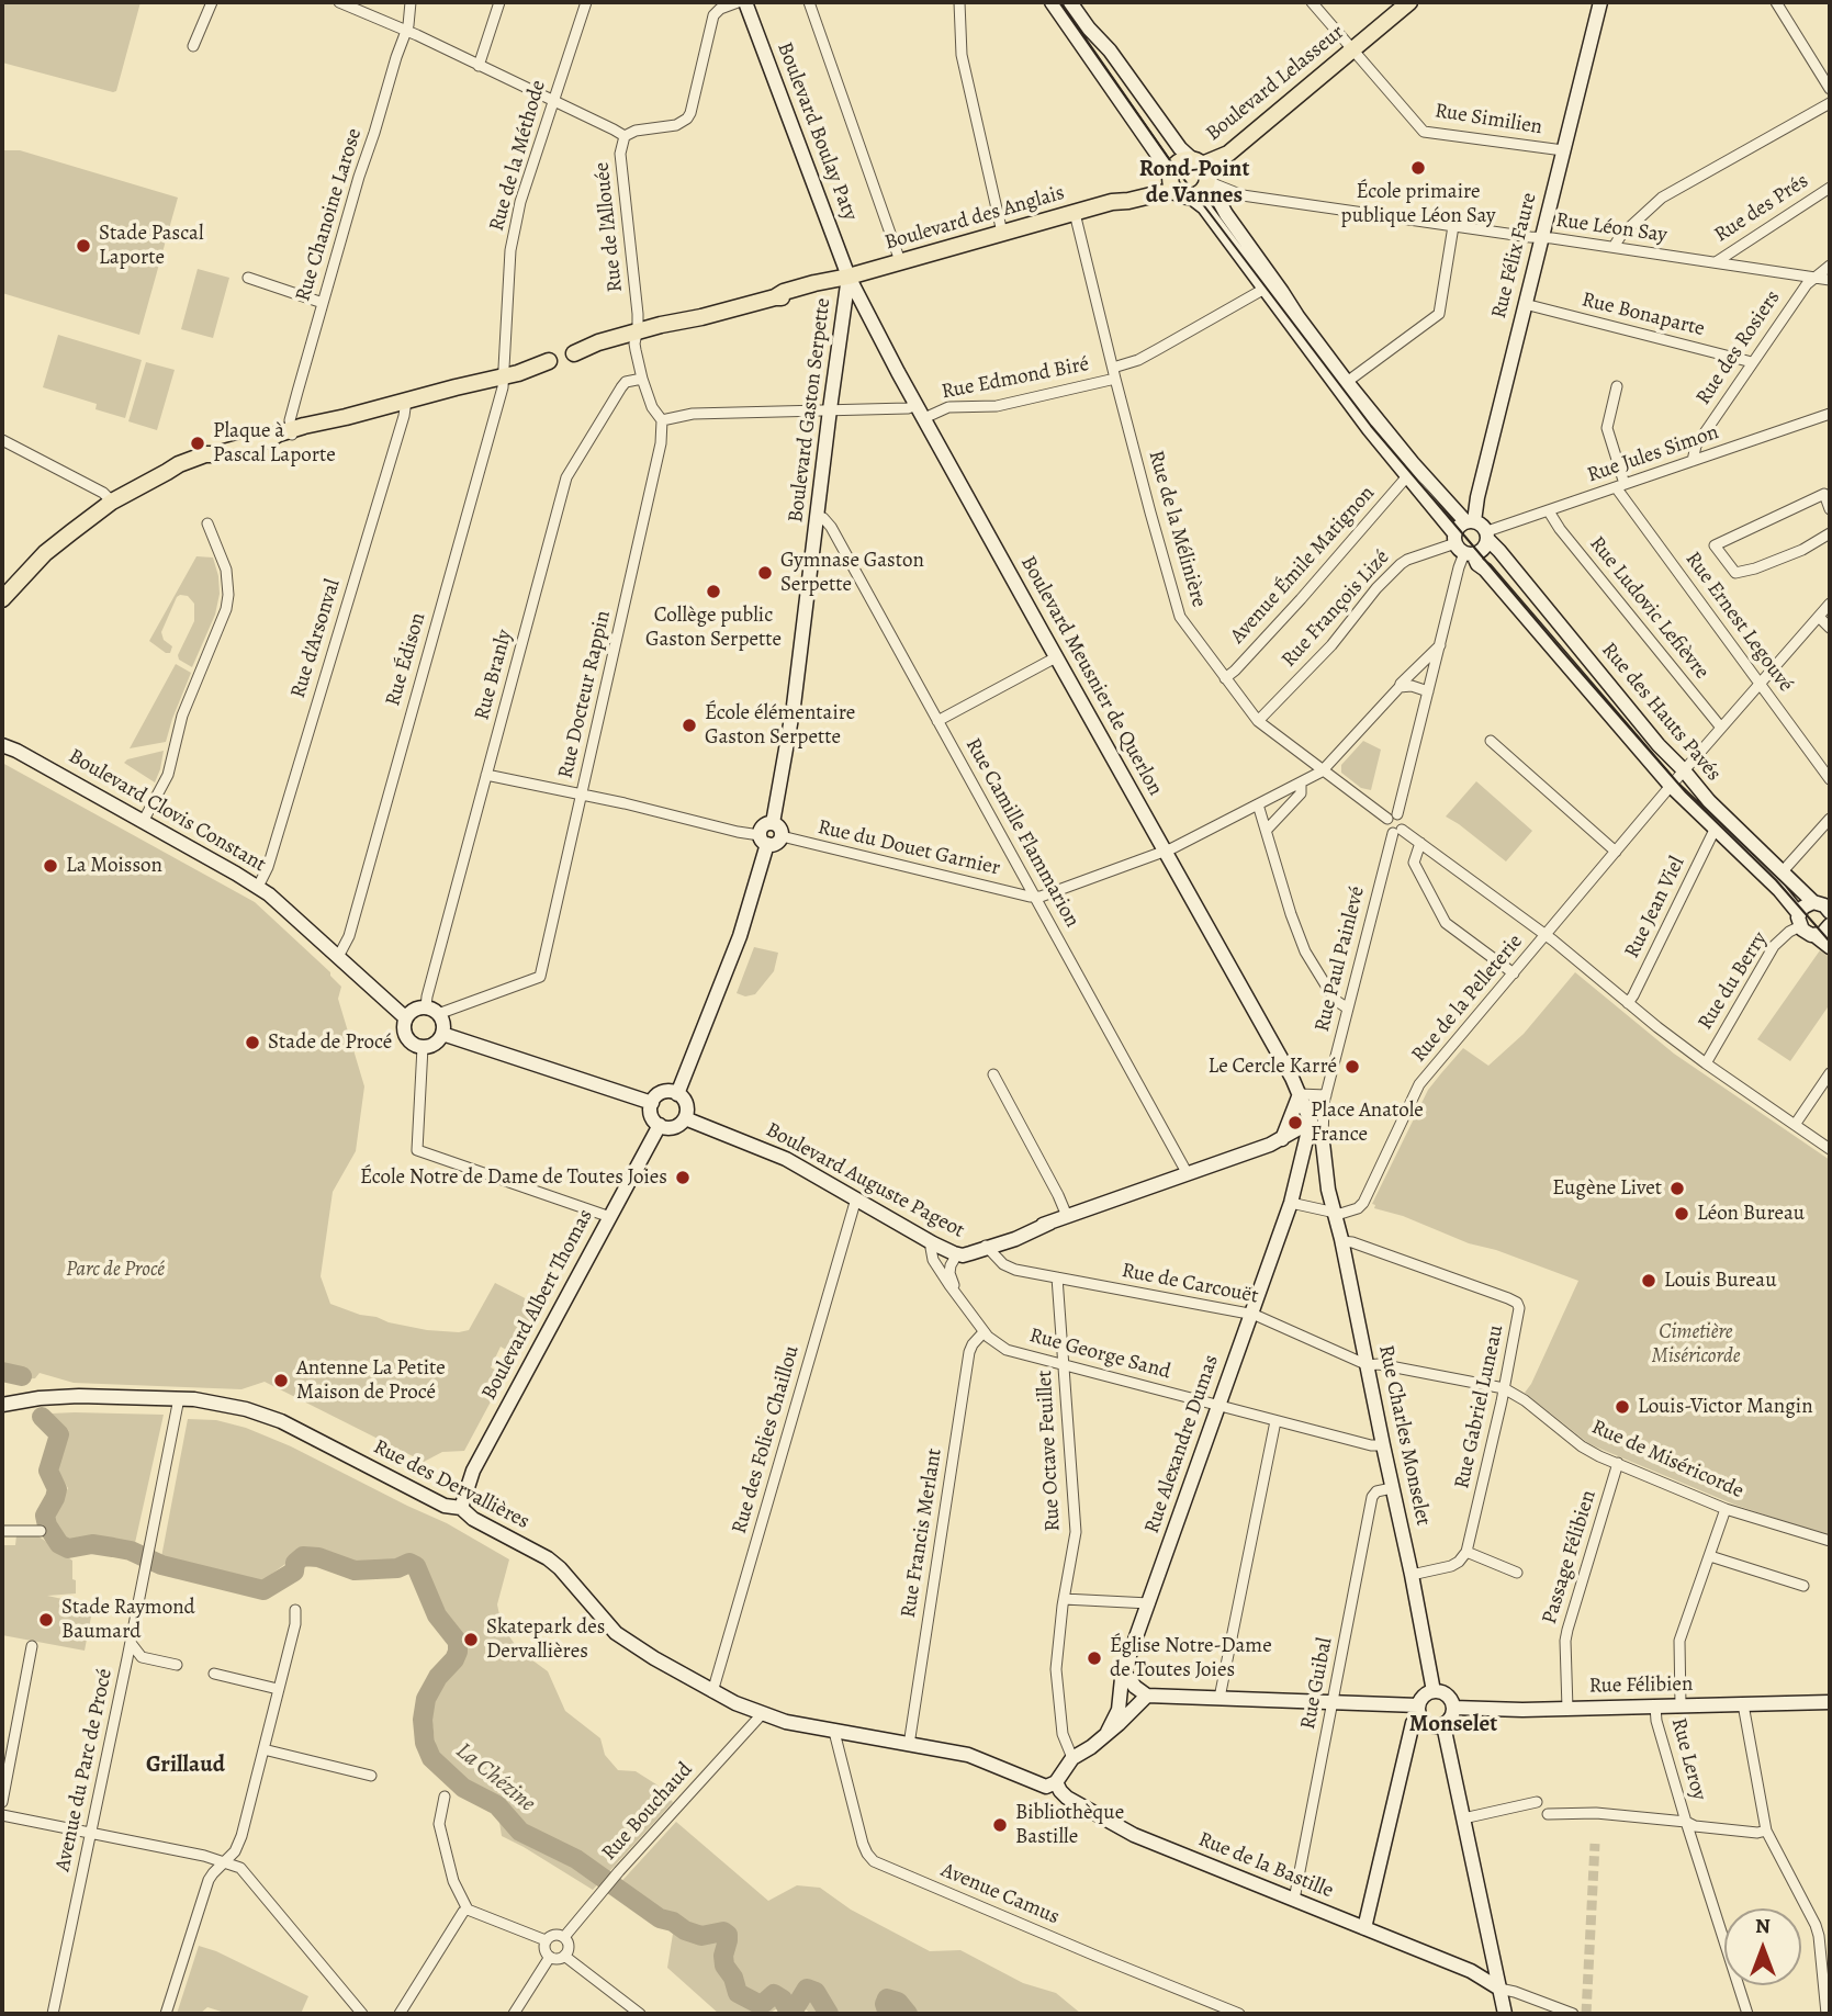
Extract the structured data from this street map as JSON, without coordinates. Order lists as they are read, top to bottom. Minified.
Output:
{"streets":{"main road":["Boulevard Lelasseur","Boulevard Boulay Paty","Boulevard des Anglais","Rue Félix Faure","Boulevard Gaston Serpette","Boulevard Meusnier de Querlon","Rue des Hauts Pavés","Boulevard Clovis Constant","Boulevard Auguste Pageot","Boulevard Albert Thomas","Rue Charles Monselet","Rue Alexandre Dumas","Rue des Dervallières","Rue Félibien","Rue de la Bastille"],"street":["Rue Similien","Rue de la Méthode","Rue des Prés","Rue Chanoine Larose","Rue de l'Allouée","Rue Léon Say","Rue Bonaparte","Rue des Rosiers","Rue Edmond Biré","Rue Jules Simon","Rue de la Mélinière","Avenue Émile Matignon","Rue Ludovic Lefièvre","Rue François Lizé","Rue Ernest Legouvé","Rue d'Arsonval","Rue Édison","Rue Branly","Rue Docteur Rappin","Rue Camille Flammarion","Rue du Douet Garnier","Rue Jean Viel","Rue Paul Painlevé","Rue du Berry","Rue de la Pelleterie","Rue de Carcouët","Rue George Sand","Rue Gabriel Luneau","Rue des Folies Chaillou","Rue Octave Feuillet","Rue de Miséricorde","Rue Francis Merlant","Passage Félibien","Rue Guibal","Rue Leroy","Avenue du Parc de Procé","Rue Bouchaud","Avenue Camus"]},"crossings":[["Boulevard Lelasseur","Rue Similien"],["Boulevard Lelasseur","Rue Léon Say"],["Rue Similien","Rue Félix Faure"],["Boulevard Boulay Paty","Boulevard des Anglais"],["Boulevard Boulay Paty","Boulevard Gaston Serpette"],["Boulevard Boulay Paty","Boulevard Meusnier de Querlon"],["Rue de la Méthode","Boulevard des Anglais"],["Rue de la Méthode","Rue Édison"],["Rue des Prés","Rue Léon Say"],["Rue Chanoine Larose","Boulevard des Anglais"],["Boulevard des Anglais","Rue de l'Allouée"],["Boulevard des Anglais","Boulevard Gaston Serpette"],["Boulevard des Anglais","Rue de la Mélinière"],["Boulevard des Anglais","Rue d'Arsonval"],["Boulevard des Anglais","Rue Édison"],["Boulevard des Anglais","Boulevard Meusnier de Querlon"],["Boulevard des Anglais","Rue des Hauts Pavés"],["Rue Léon Say","Rue Félix Faure"],["Rue Léon Say","Rue des Rosiers"],["Rue Félix Faure","Rue Bonaparte"],["Rue Félix Faure","Rue Jules Simon"],["Rue Félix Faure","Rue François Lizé"],["Rue Félix Faure","Rue des Hauts Pavés"],["Rue Bonaparte","Rue des Rosiers"],["Rue des Rosiers","Rue Jules Simon"],["Rue Edmond Biré","Boulevard Gaston Serpette"],["Rue Edmond Biré","Rue de la Mélinière"],["Rue Edmond Biré","Boulevard Meusnier de Querlon"],["Rue Edmond Biré","Rue Docteur Rappin"],["Rue Edmond Biré","Rue des Hauts Pavés"],["Boulevard Gaston Serpette","Boulevard Meusnier de Querlon"],["Boulevard Gaston Serpette","Rue Camille Flammarion"],["Boulevard Gaston Serpette","Rue du Douet Garnier"],["Rue Jules Simon","Rue Ludovic Lefièvre"],["Rue Jules Simon","Rue François Lizé"],["Rue Jules Simon","Rue Ernest Legouvé"],["Rue Jules Simon","Rue des Hauts Pavés"],["Rue de la Mélinière","Avenue Émile Matignon"],["Rue de la Mélinière","Rue François Lizé"],["Rue de la Mélinière","Rue Paul Painlevé"],["Avenue Émile Matignon","Rue des Hauts Pavés"],["Rue Ludovic Lefièvre","Rue de la Pelleterie"],["Rue François Lizé","Rue des Hauts Pavés"],["Rue Ernest Legouvé","Rue de la Pelleterie"],["Rue d'Arsonval","Boulevard Clovis Constant"],["Rue Édison","Boulevard Clovis Constant"],["Rue Branly","Rue Docteur Rappin"],["Rue Branly","Boulevard Clovis Constant"],["Rue Docteur Rappin","Boulevard Clovis Constant"],["Rue des Hauts Pavés","Rue Jean Viel"],["Rue des Hauts Pavés","Rue du Berry"],["Rue des Hauts Pavés","Rue de la Pelleterie"],["Rue Camille Flammarion","Rue du Douet Garnier"],["Rue de la Pelleterie","Rue Charles Monselet"],["Boulevard Auguste Pageot","Boulevard Albert Thomas"],["Boulevard Auguste Pageot","Rue George Sand"],["Boulevard Auguste Pageot","Rue des Folies Chaillou"],["Rue de Carcouët","Rue Charles Monselet"],["Rue de Carcouët","Rue Alexandre Dumas"],["Rue de Carcouët","Rue Octave Feuillet"],["Rue de Carcouët","Rue de Miséricorde"],["Boulevard Albert Thomas","Rue des Dervallières"],["Rue George Sand","Rue Charles Monselet"],["Rue George Sand","Rue Alexandre Dumas"],["Rue George Sand","Rue Octave Feuillet"],["Rue George Sand","Rue Francis Merlant"],["Rue Gabriel Luneau","Rue Charles Monselet"],["Rue Gabriel Luneau","Rue de Miséricorde"],["Rue Charles Monselet","Rue Alexandre Dumas"],["Rue Charles Monselet","Rue de Miséricorde"],["Rue Charles Monselet","Rue Guibal"],["Rue Charles Monselet","Rue Félibien"],["Rue des Folies Chaillou","Rue des Dervallières"],["Rue de Miséricorde","Passage Félibien"],["Rue des Dervallières","Rue Francis Merlant"],["Rue des Dervallières","Avenue du Parc de Procé"],["Rue des Dervallières","Rue Bouchaud"],["Rue des Dervallières","Rue de la Bastille"],["Rue des Dervallières","Avenue Camus"],["Passage Félibien","Rue Félibien"],["Rue Guibal","Rue de la Bastille"],["Rue Félibien","Rue Leroy"]],"districts":["Rond-Point de Vannes","Monselet","Grillaud"],"water":["La Chézine"],"parks":["Parc de Procé","Cimetière Miséricorde"],"places":["École primaire publique Léon Say","Stade Pascal Laporte","Plaque à Pascal Laporte","Gymnase Gaston Serpette","Collège public Gaston Serpette","École élémentaire Gaston Serpette","La Moisson","Stade de Procé","Le Cercle Karré","Place Anatole France","École Notre de Dame de Toutes Joies","Eugène Livet","Léon Bureau","Louis Bureau","Antenne La Petite Maison de Procé","Louis-Victor Mangin","Stade Raymond Baumard","Skatepark des Dervallières","Église Notre-Dame de Toutes Joies","Bibliothèque Bastille"],"north":"top"}
